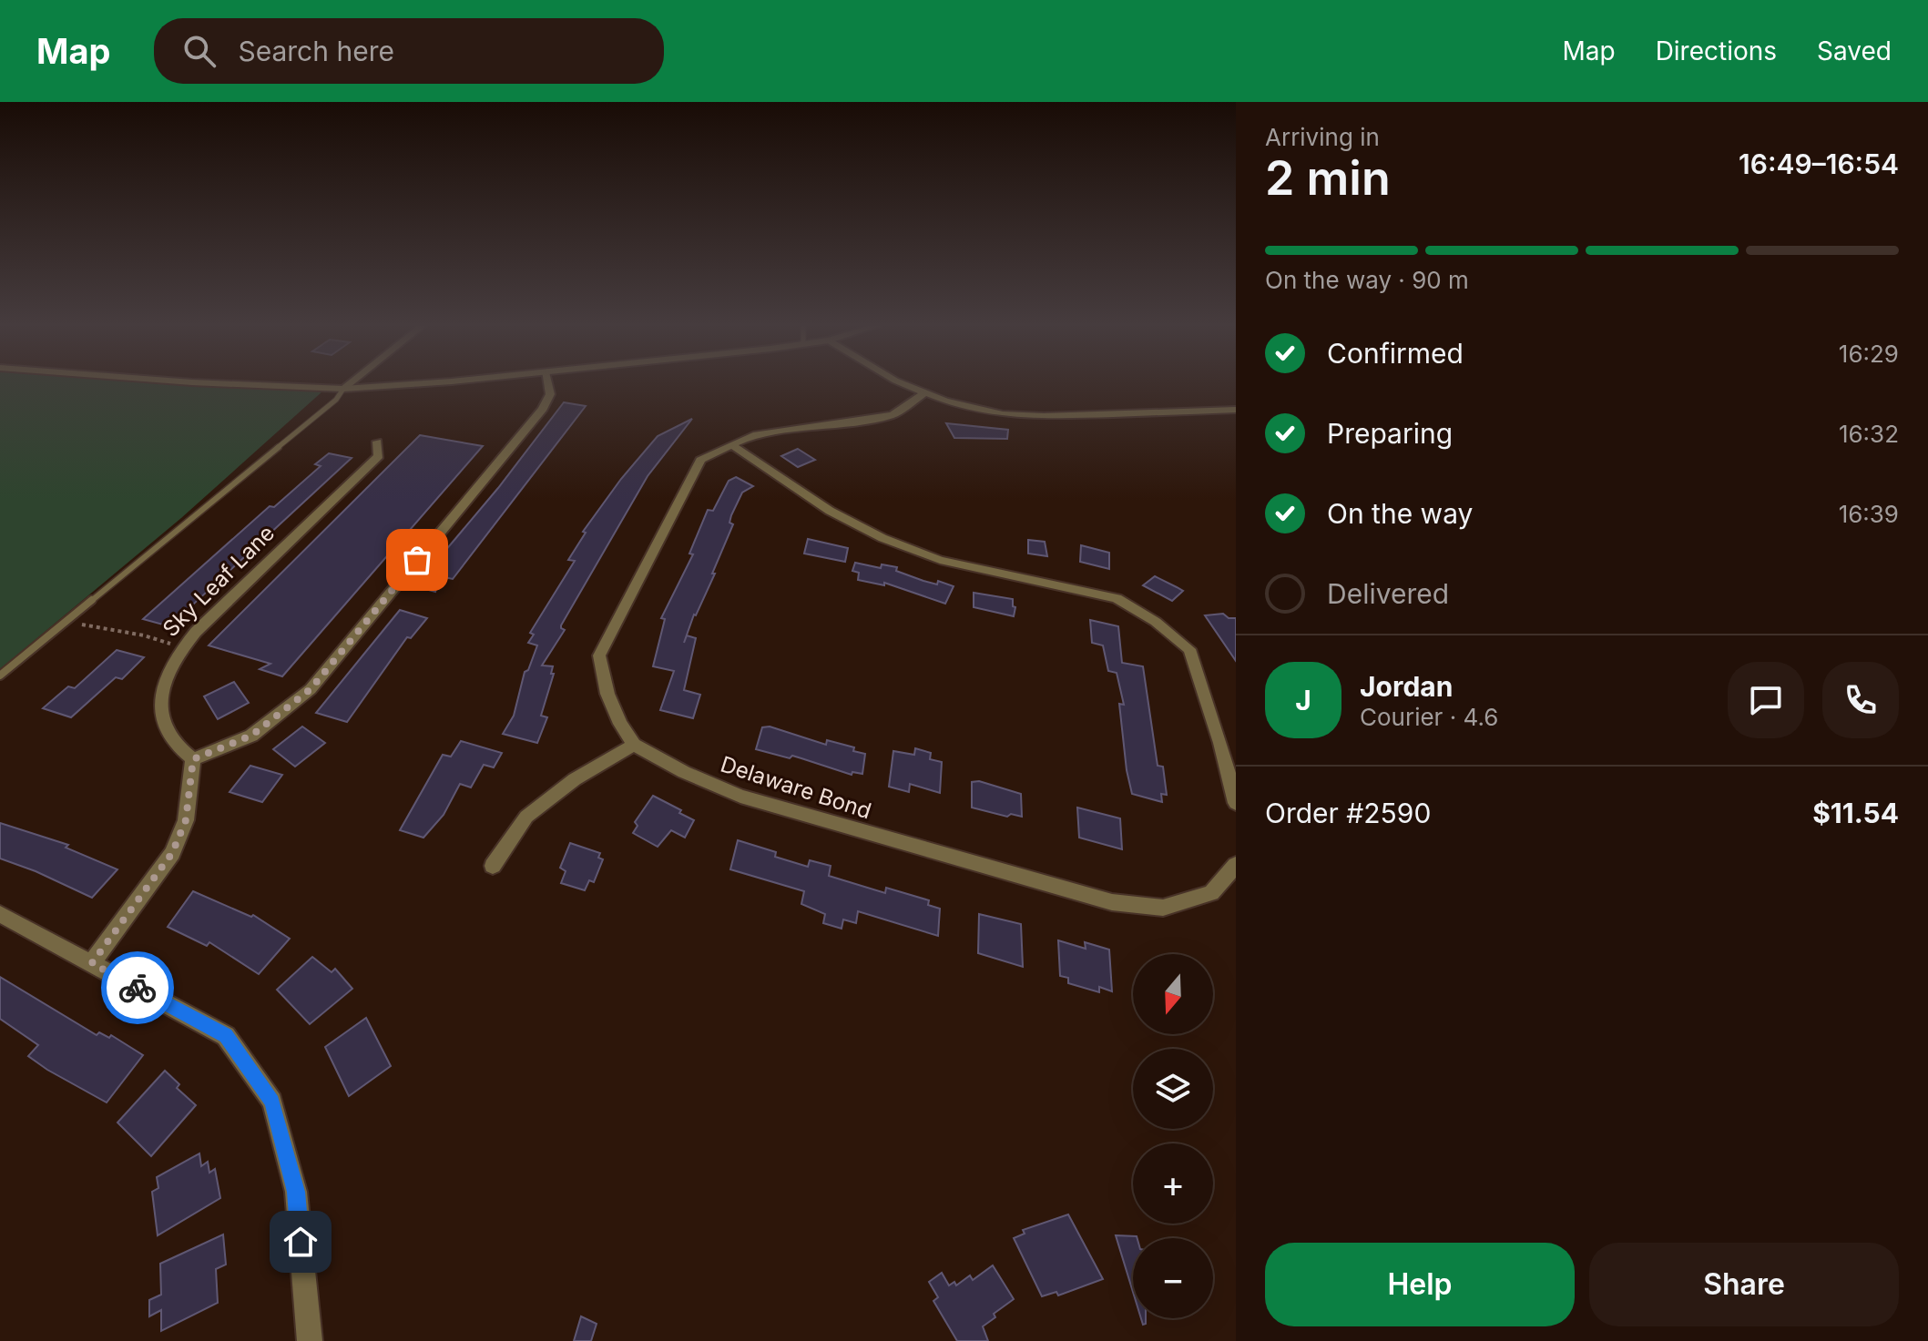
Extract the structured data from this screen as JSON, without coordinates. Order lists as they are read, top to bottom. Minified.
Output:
{"streets":{"street":["Sky Leaf Lane","Delaware Bond"]},"north":"bottom","page":{"header":"Map","search":"Search here","nav":["Map","Directions","Saved"],"heading":["2 min","Arriving in","16:49–16:54"],"panel":["Jordan","Courier · 4.6","Order #2590","$11.54"],"bar":"On the way · 90 m","list":[["Confirmed","16:29"],["Preparing","16:32"],["On the way","16:39"],"Delivered"],"round":"J","map_buttons":["+","−"],"buttons":["Help","Share"]}}
